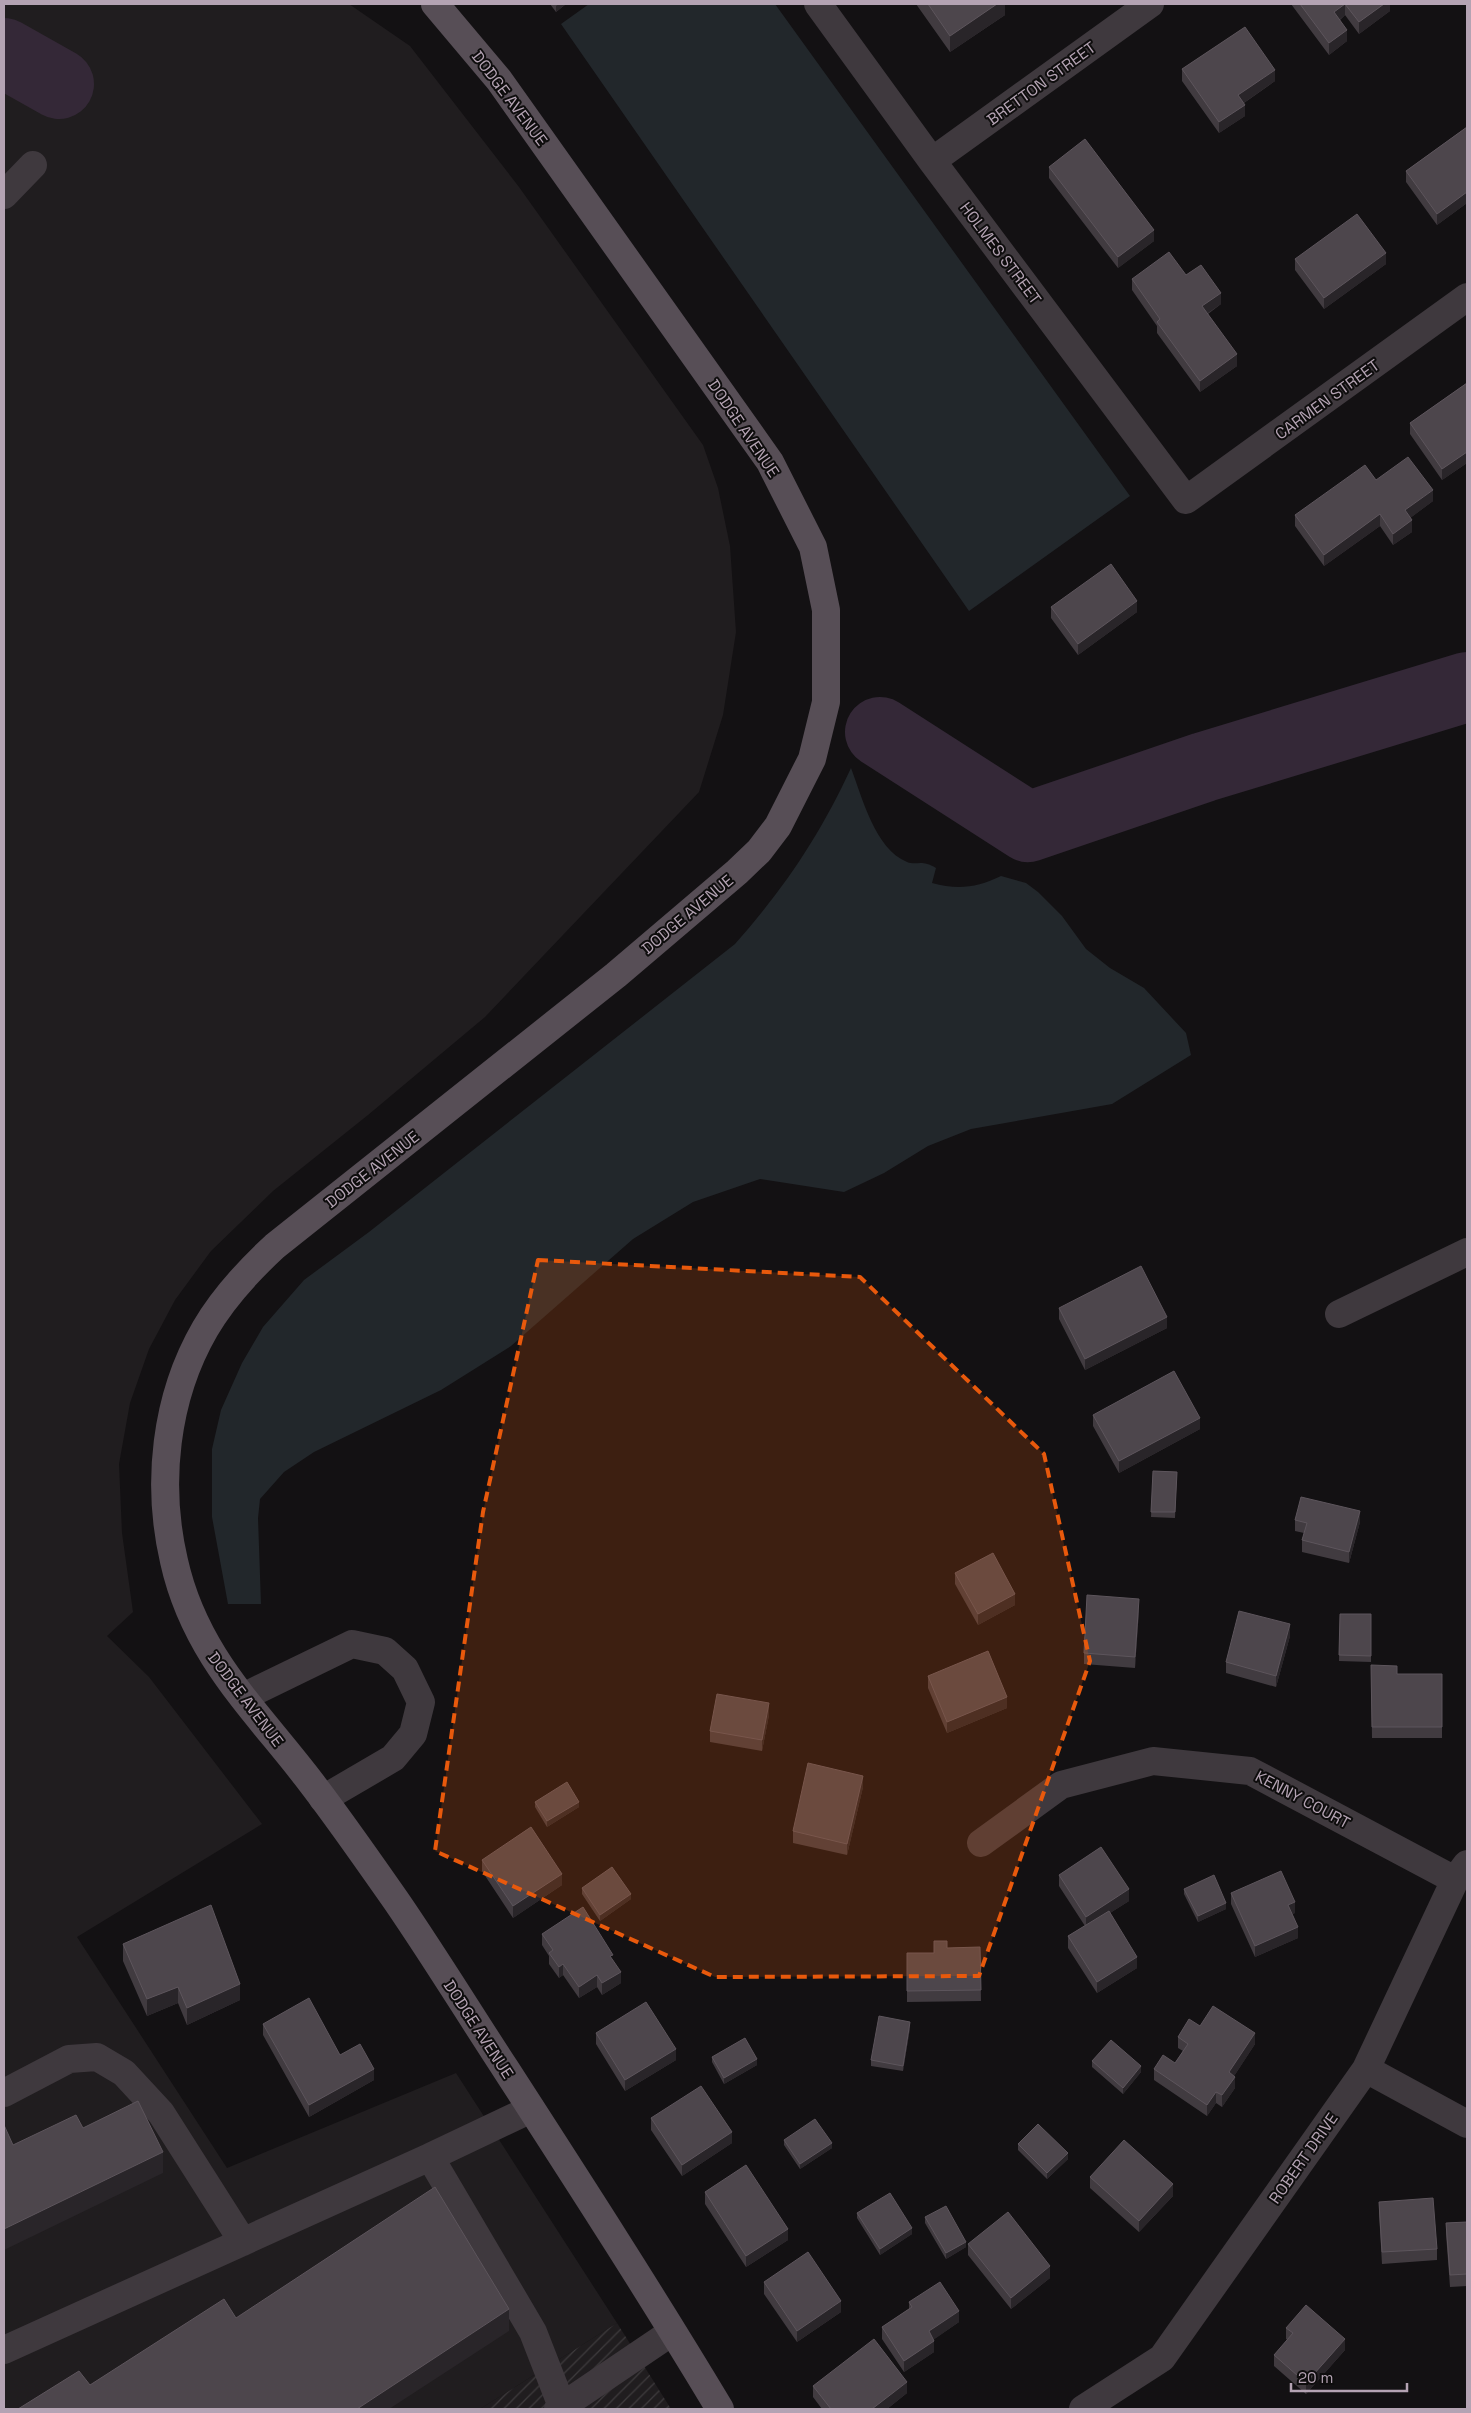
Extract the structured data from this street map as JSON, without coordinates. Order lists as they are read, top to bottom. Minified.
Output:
{"streets":{"main road":["DODGE AVENUE"],"street":["BRETTON STREET","HOLMES STREET","CARMEN STREET","KENNY COURT","ROBERT DRIVE"]},"crossings":[["BRETTON STREET","HOLMES STREET"],["HOLMES STREET","CARMEN STREET"],["KENNY COURT","ROBERT DRIVE"]],"scale_bar":"20 m"}
